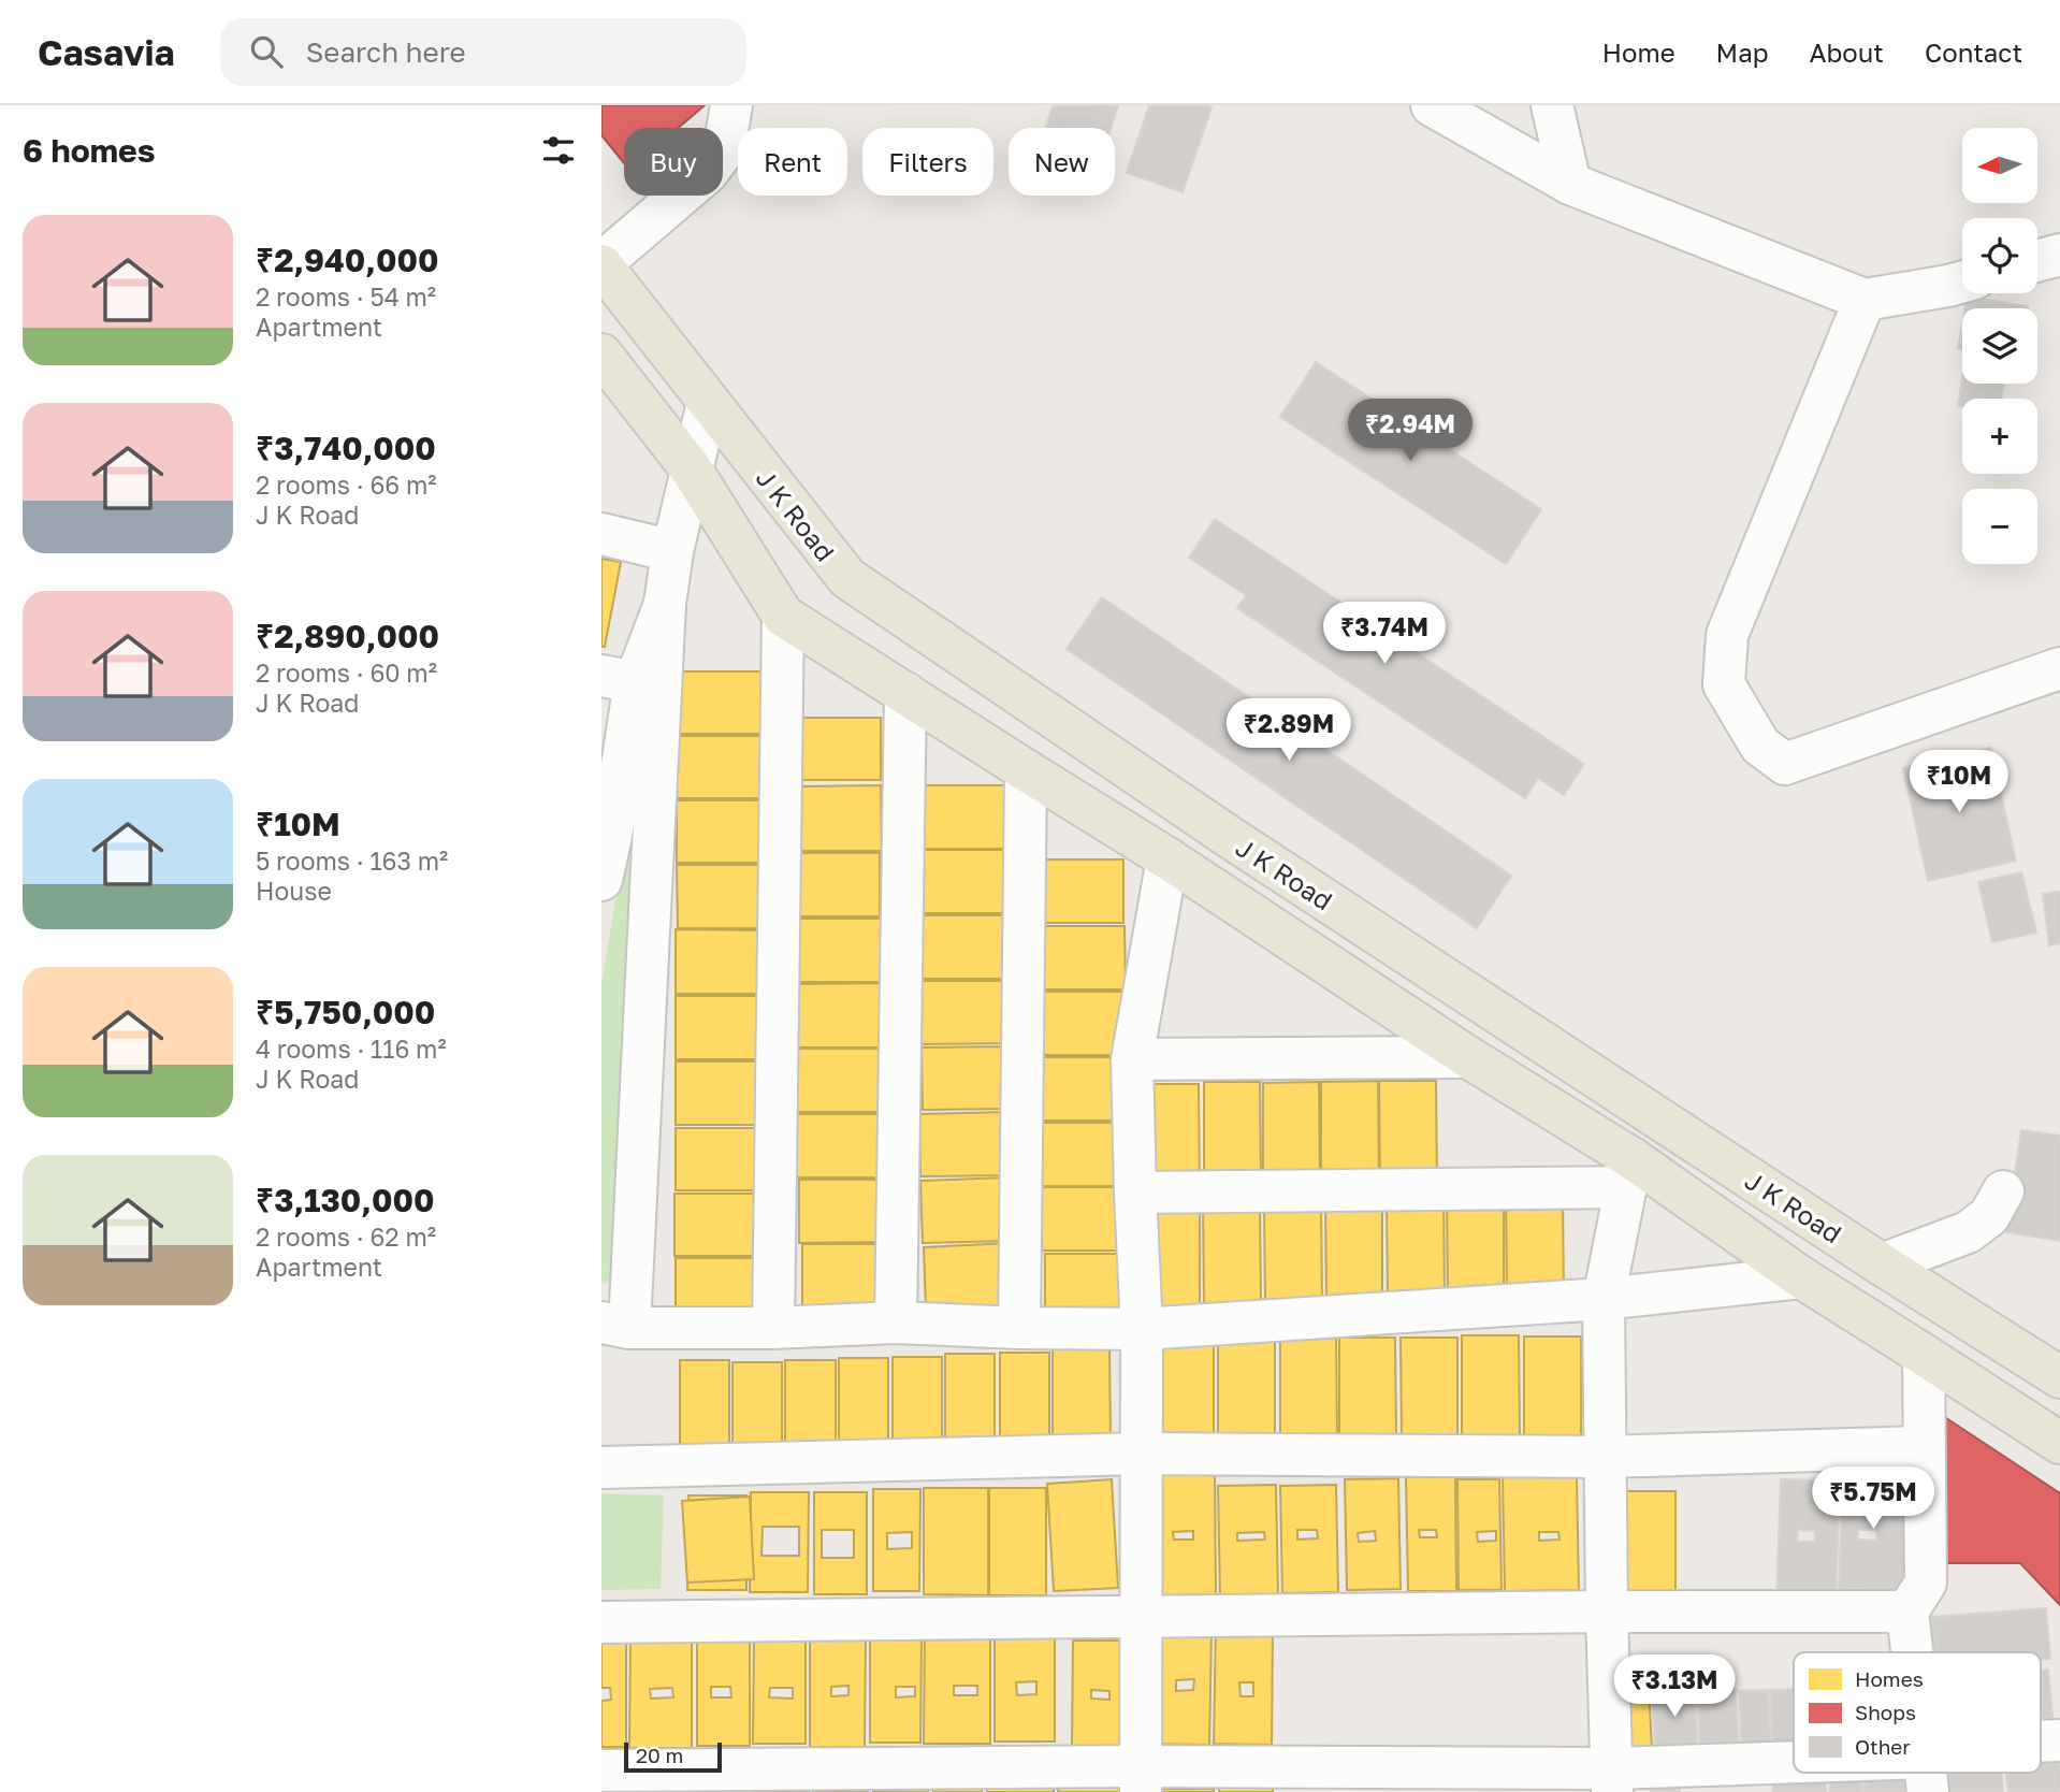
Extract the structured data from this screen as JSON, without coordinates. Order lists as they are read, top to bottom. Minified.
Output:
{"streets":{"main road":["J K Road"]},"legend":["Homes","Shops","Other"],"scale_bar":"20 m","north":"left","page":{"header":"Casavia","search":"Search here","nav":["Home","Map","About","Contact"],"heading":"6 homes","map_buttons":["+","−"],"chip":["Buy","Rent","Filters","New"],"list":[{"name":"₹2,940,000","note":"2 rooms · 54 m² · Apartment"},{"name":"₹3,740,000","note":"2 rooms · 66 m² · J K Road"},{"name":"₹2,890,000","note":"2 rooms · 60 m² · J K Road"},{"name":"₹10M","note":"5 rooms · 163 m² · House"},{"name":"₹5,750,000","note":"4 rooms · 116 m² · J K Road"},{"name":"₹3,130,000","note":"2 rooms · 62 m² · Apartment"}],"price":["₹2.94M","₹3.74M","₹2.89M","₹10M","₹5.75M","₹3.13M"],"scale":"20 m"}}
